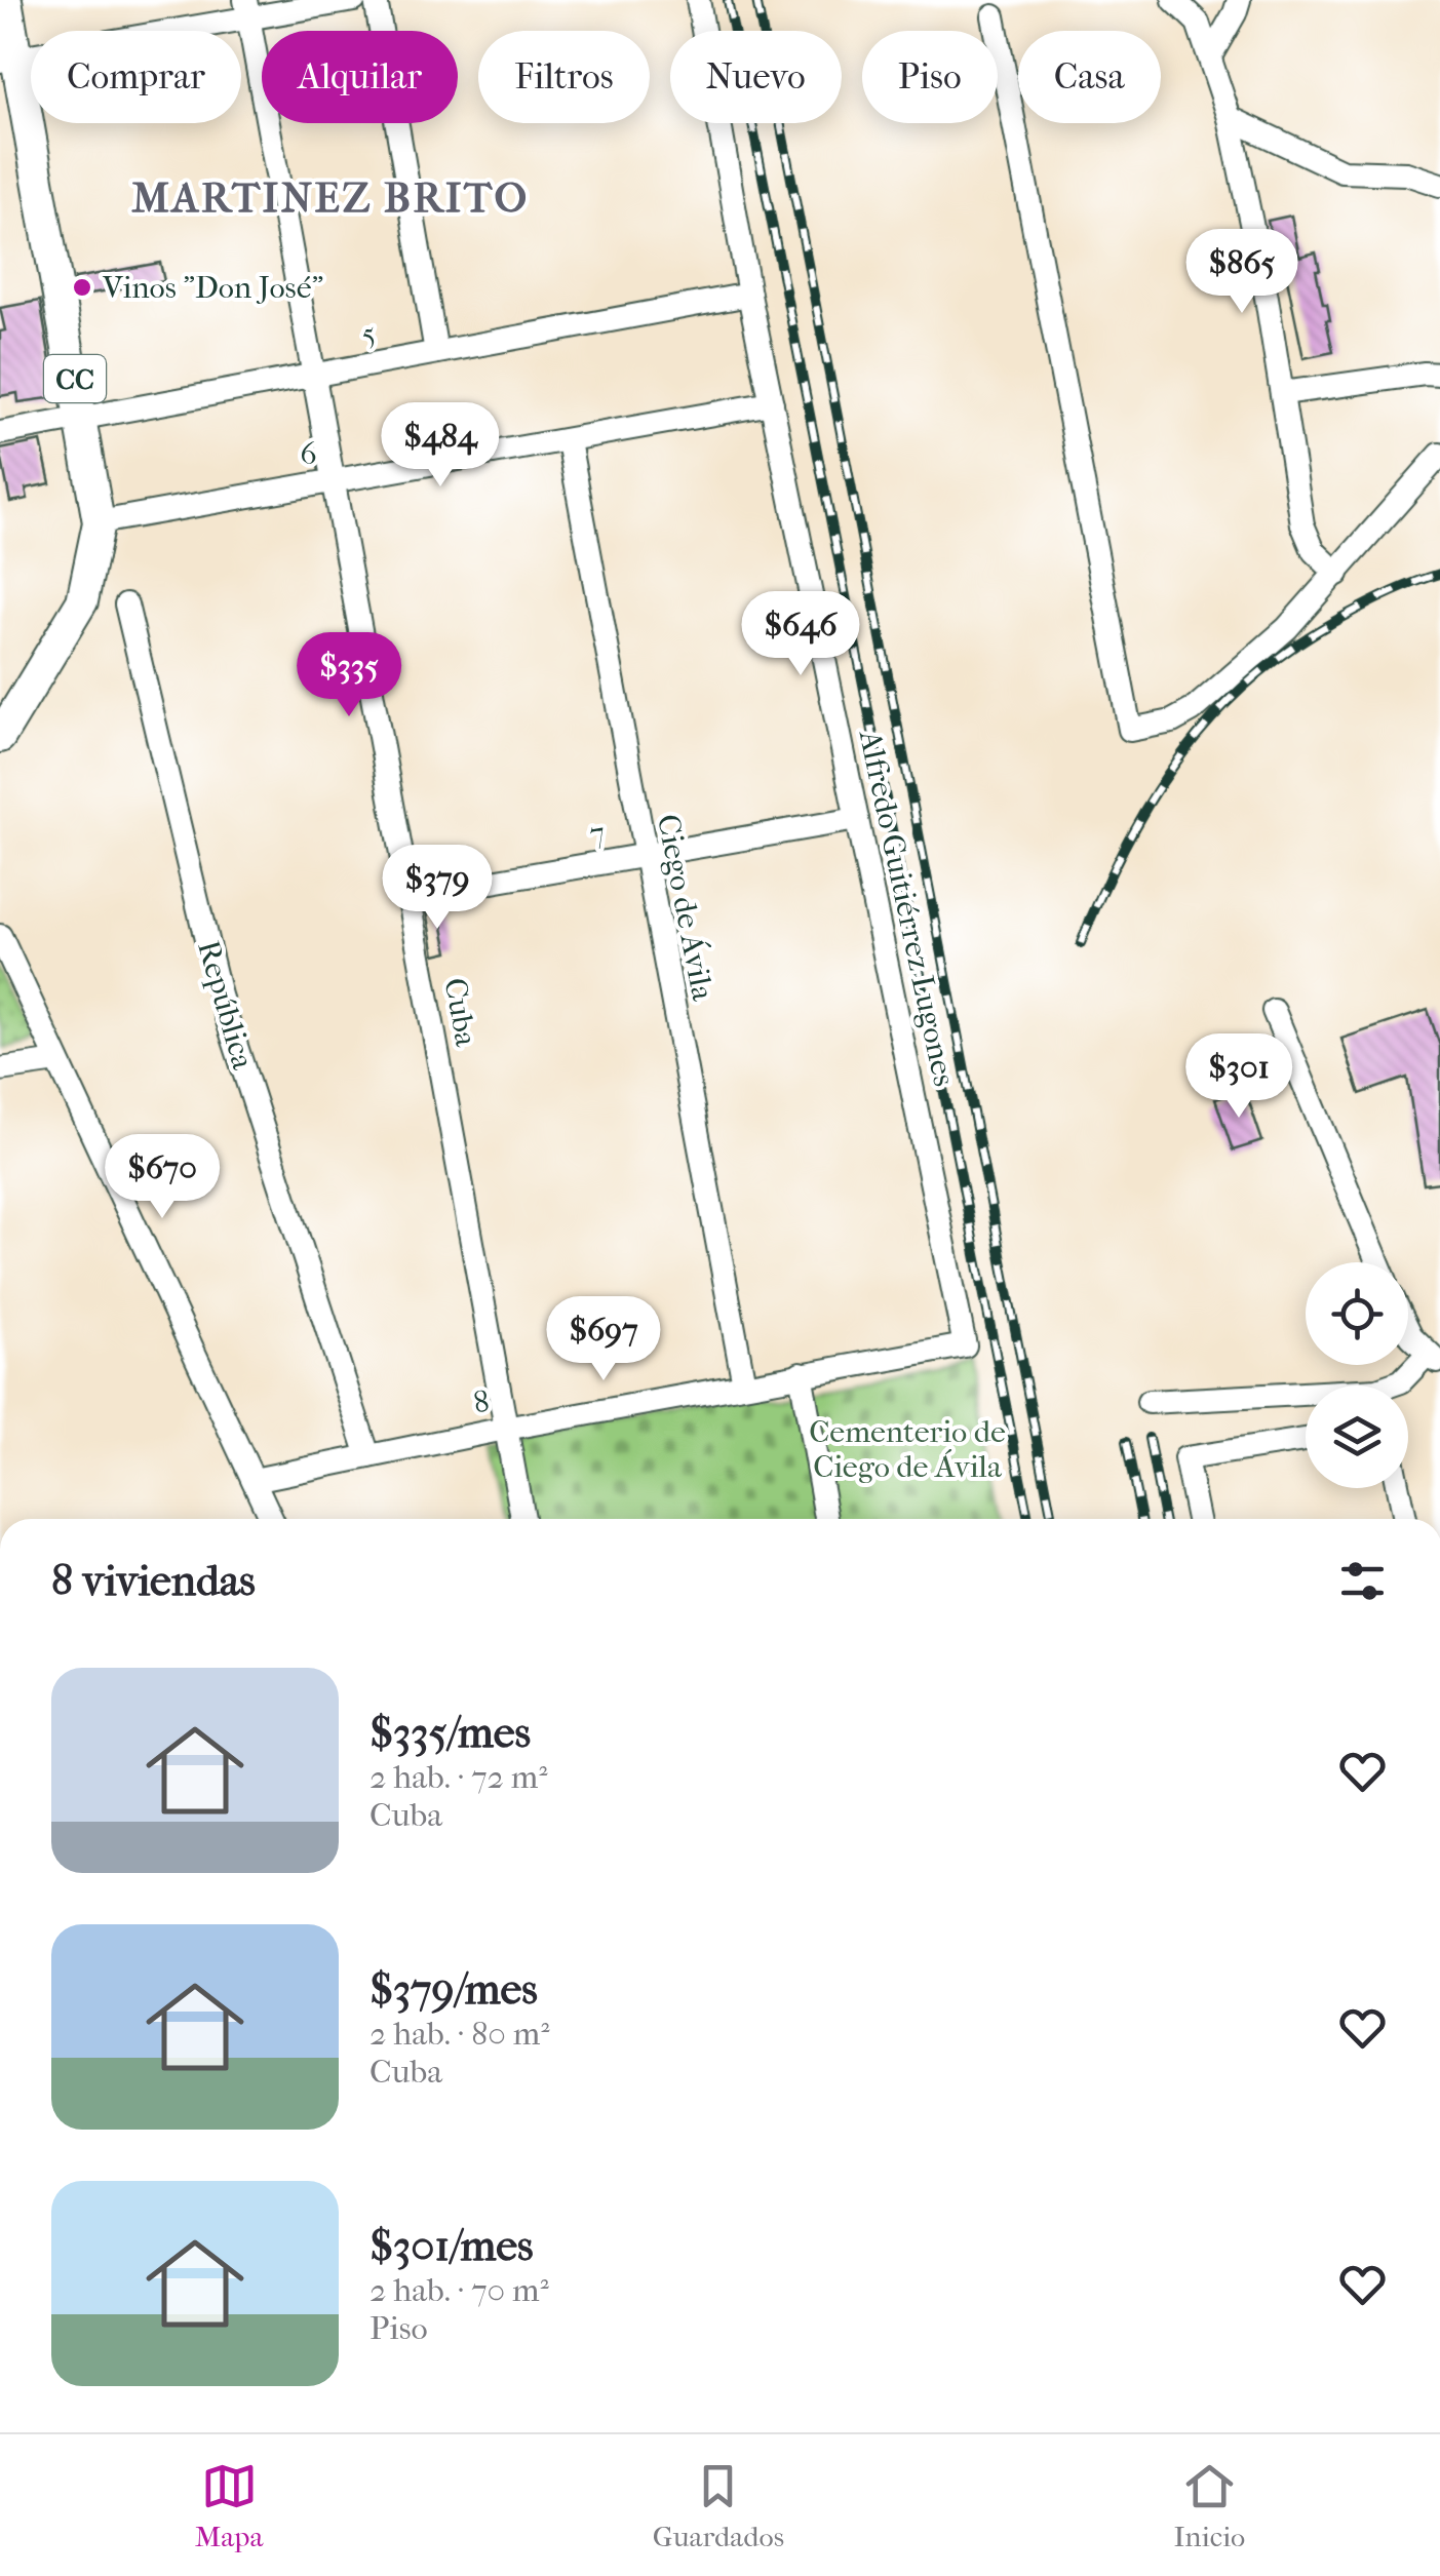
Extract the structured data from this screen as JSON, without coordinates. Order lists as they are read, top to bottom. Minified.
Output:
{"streets":{"main road":["CC"],"street":["5","6","7","Ciego de Ávila","Alfredo Guitiérrez Lugones","República","Cuba","8"]},"crossings":[["5","CC"],["5","Alfredo Guitiérrez Lugones"],["5","Cuba"],["CC","6"],["6","Ciego de Ávila"],["6","Alfredo Guitiérrez Lugones"],["6","Cuba"],["7","Ciego de Ávila"],["7","Alfredo Guitiérrez Lugones"],["7","Cuba"],["Ciego de Ávila","8"],["Alfredo Guitiérrez Lugones","8"],["República","8"],["Cuba","8"]],"districts":["MARTINEZ BRITO"],"parks":["Cementerio de Ciego de Ávila"],"places":["Vinos \"Don José\""],"page":{"chip":["Comprar","Alquilar","Filtros","Nuevo","Piso","Casa"],"price":["$865","$484","$646","$335","$379","$301","$670","$697"],"heading":"8 viviendas","list":[{"name":"$335/mes","note":"2 hab. · 72 m² · Cuba"},{"name":"$379/mes","note":"2 hab. · 80 m² · Cuba"},{"name":"$301/mes","note":"2 hab. · 70 m² · Piso"}],"tabs":["Mapa","Guardados","Inicio"]}}
